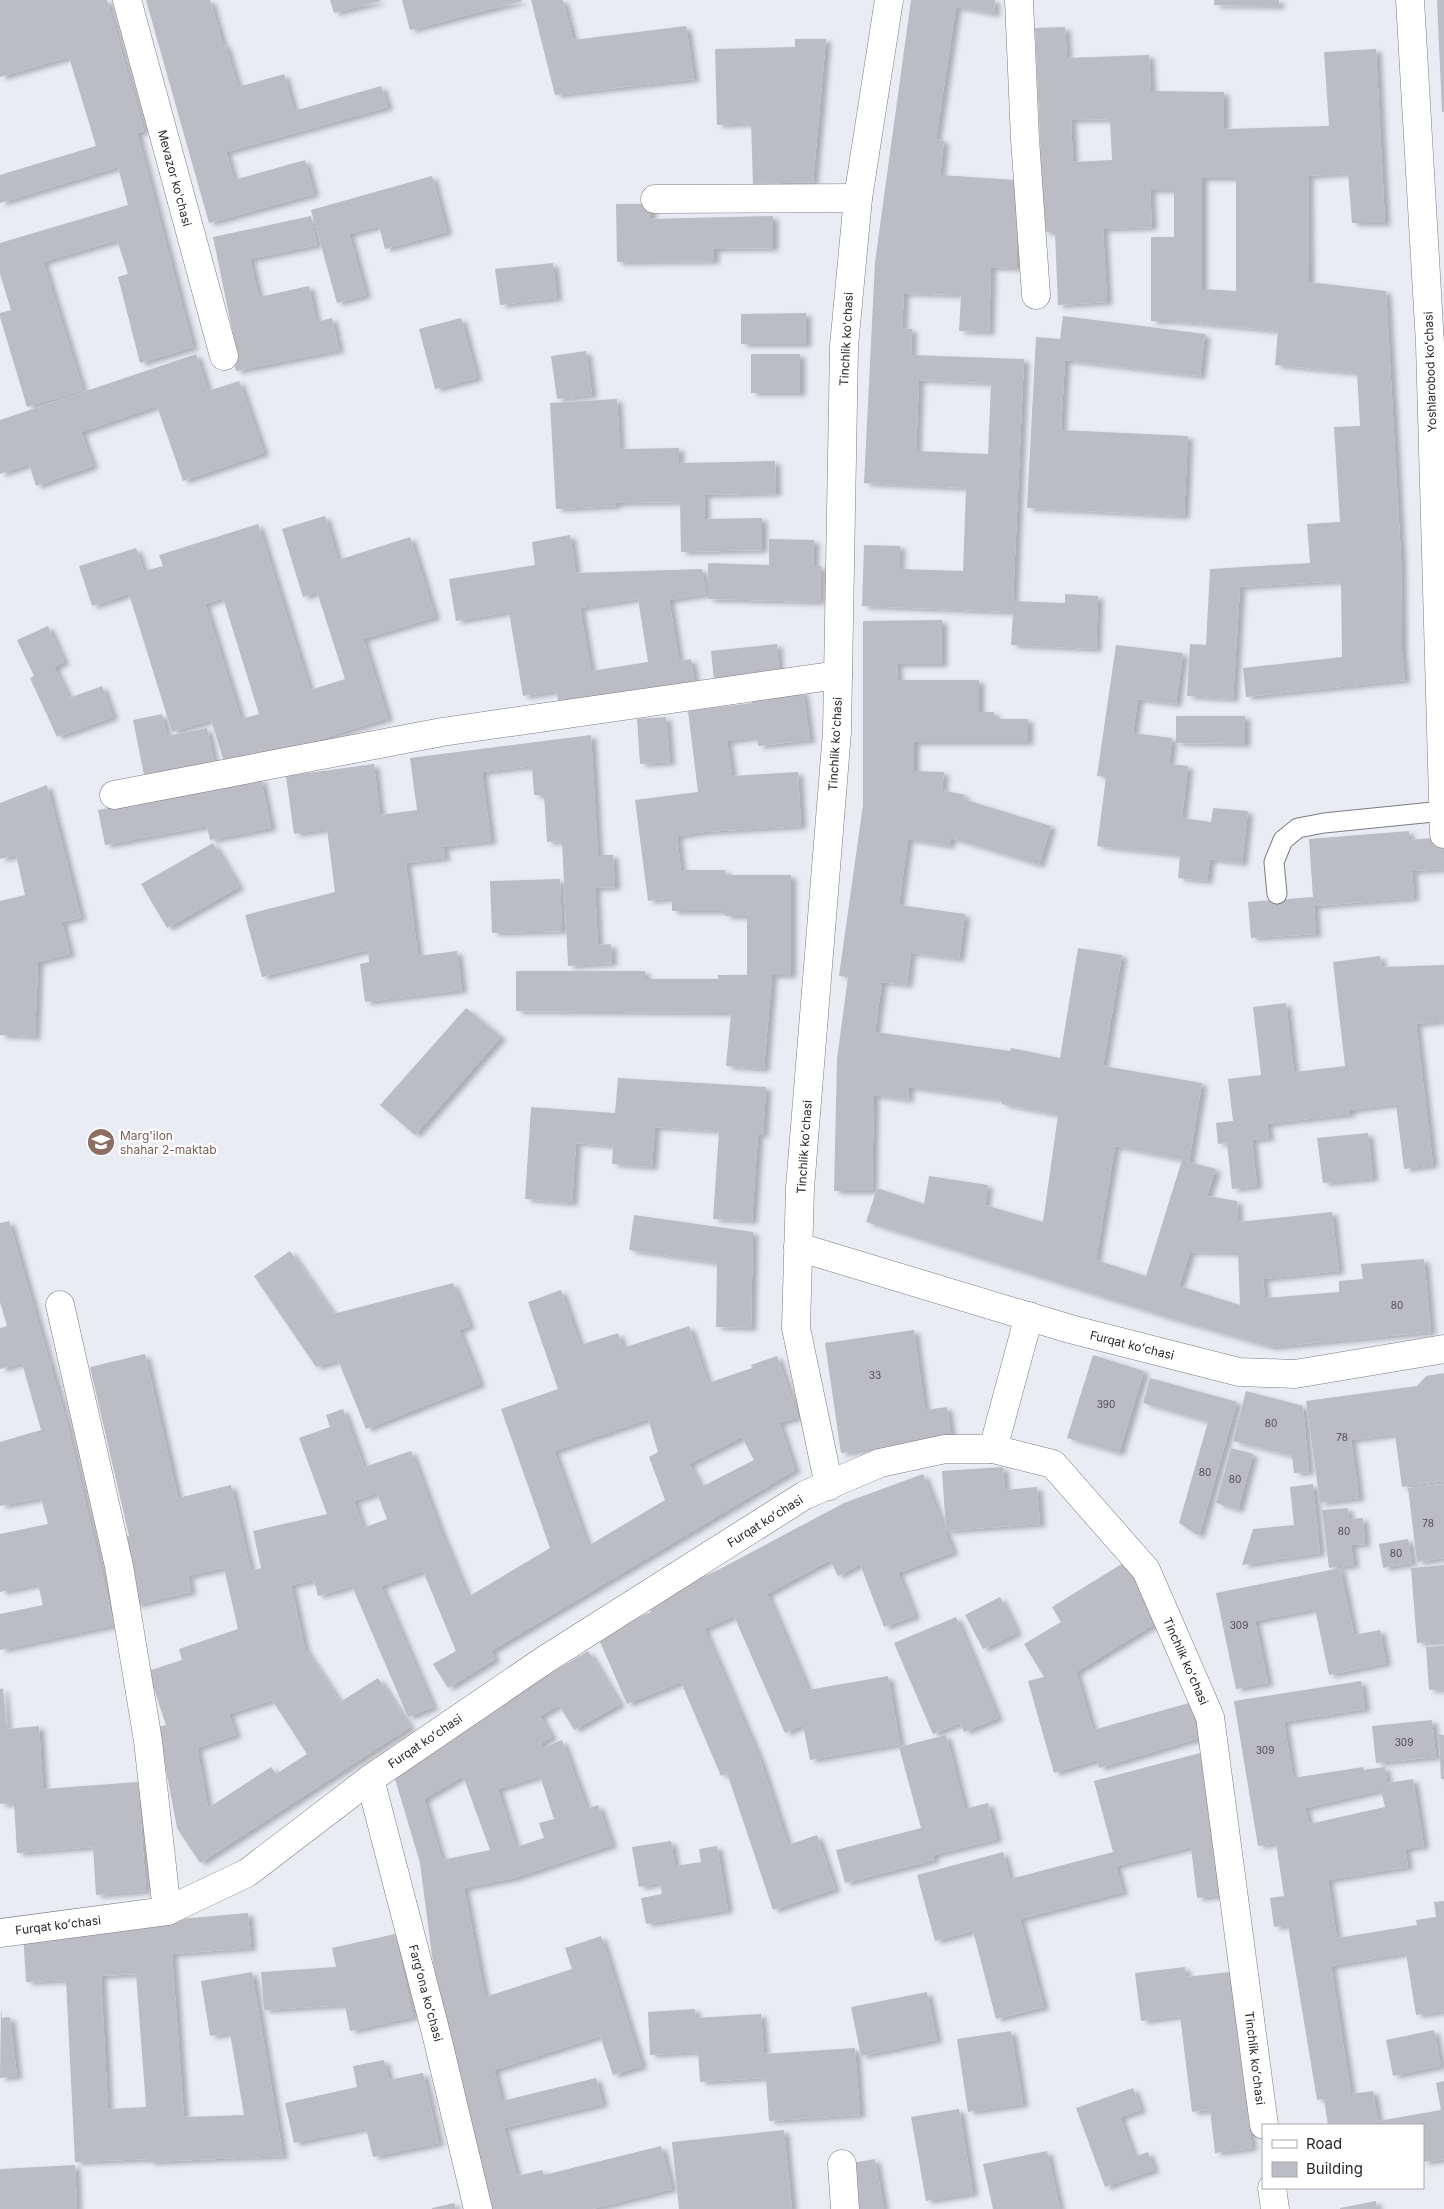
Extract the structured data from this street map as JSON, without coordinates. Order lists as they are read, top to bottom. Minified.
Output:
{"streets":{"street":["Mevazor ko'chasi","Tinchlik ko'chasi","Yoshlarobod koʻchasi","Furqat koʻchasi","Tinchlik koʻchasi","Fargʻona koʻchasi"]},"crossings":[["Tinchlik ko'chasi","Furqat koʻchasi"],["Tinchlik ko'chasi","Tinchlik koʻchasi"],["Furqat koʻchasi","Tinchlik koʻchasi"],["Furqat koʻchasi","Fargʻona koʻchasi"]],"places":{"school or university":["Marg'ilon shahar 2-maktab"]},"house_numbers":["80","33","390","80","78","80","80","78","80","80","309","309","309"],"legend":["Road","Building"]}
